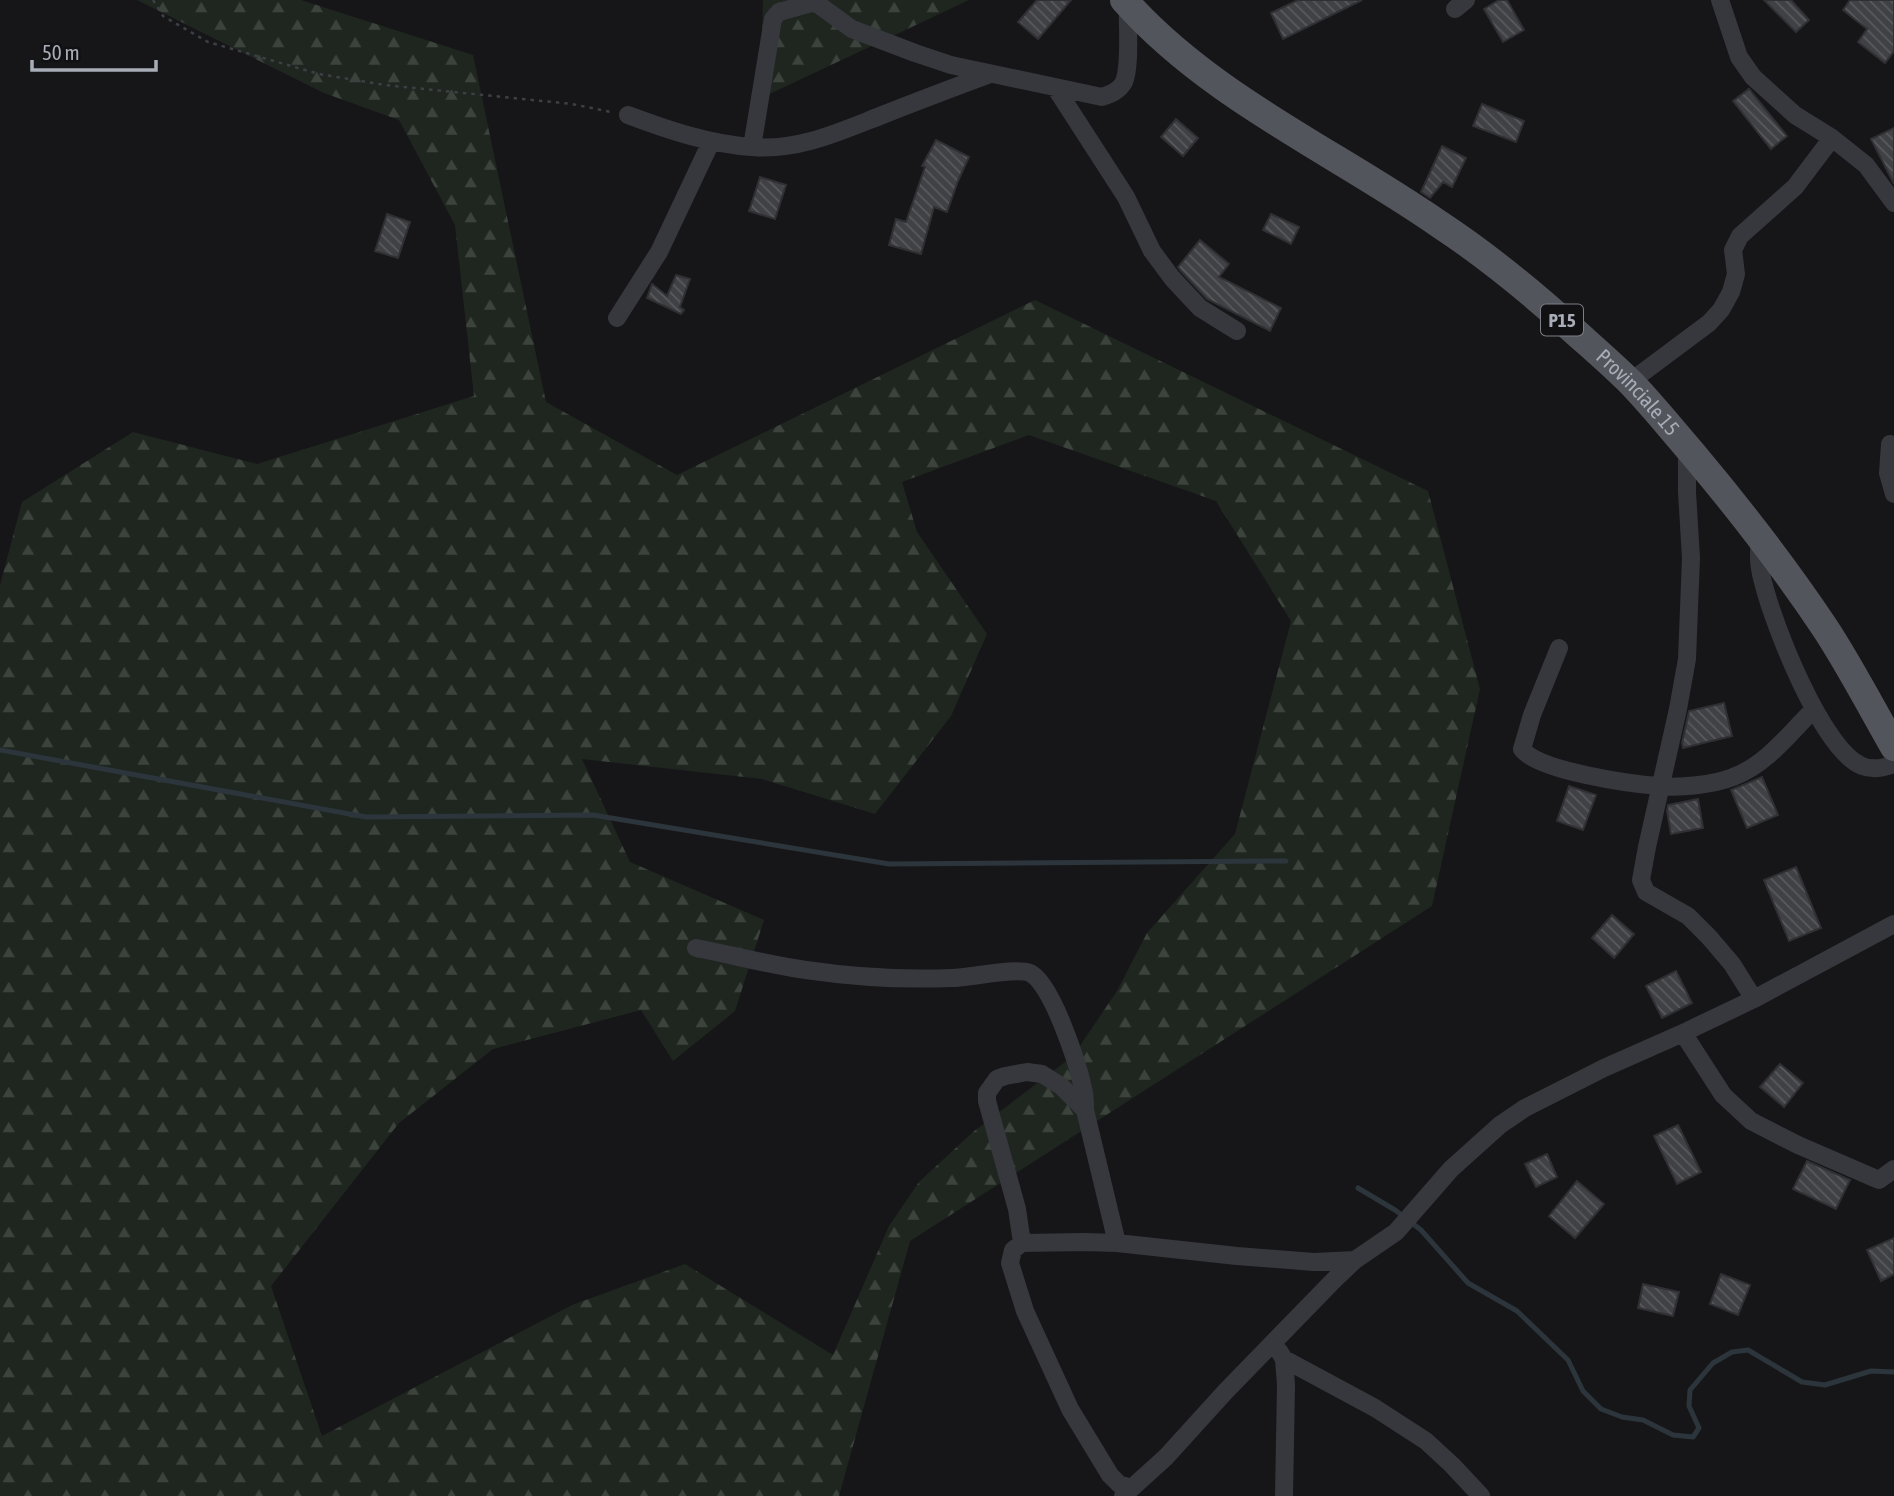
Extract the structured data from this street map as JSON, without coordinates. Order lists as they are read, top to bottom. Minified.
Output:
{"streets":{"main road":["P15","Provinciale 15"]},"scale_bar":"50 m"}
